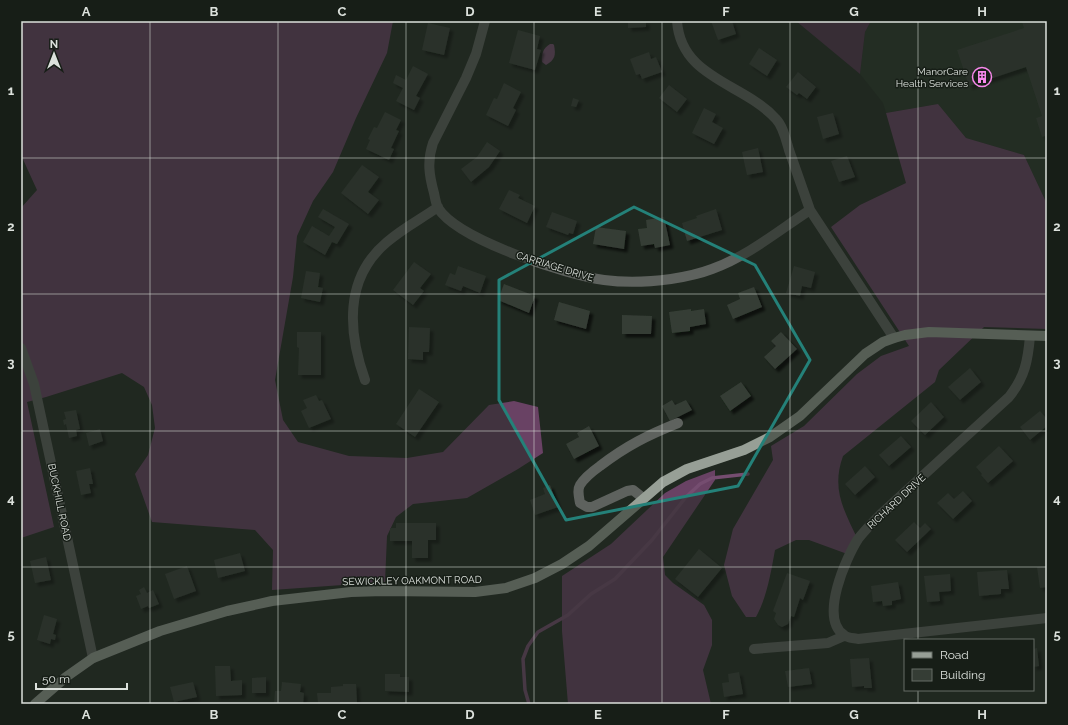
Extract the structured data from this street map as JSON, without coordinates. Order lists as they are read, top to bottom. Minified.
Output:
{"streets":{"main road":["SEWICKLEY OAKMONT ROAD"],"street":["CARRIAGE DRIVE","RICHARD DRIVE","BUCKHILL ROAD"]},"crossings":[["RICHARD DRIVE","SEWICKLEY OAKMONT ROAD"],["BUCKHILL ROAD","SEWICKLEY OAKMONT ROAD"]],"places":{"building":["ManorCare Health Services"]},"legend":["Road","Building"],"scale_bar":"50 m","north":"top","grid":{"columns":["A","B","C","D","E","F","G","H"],"rows":["1","2","3","4","5"]}}
